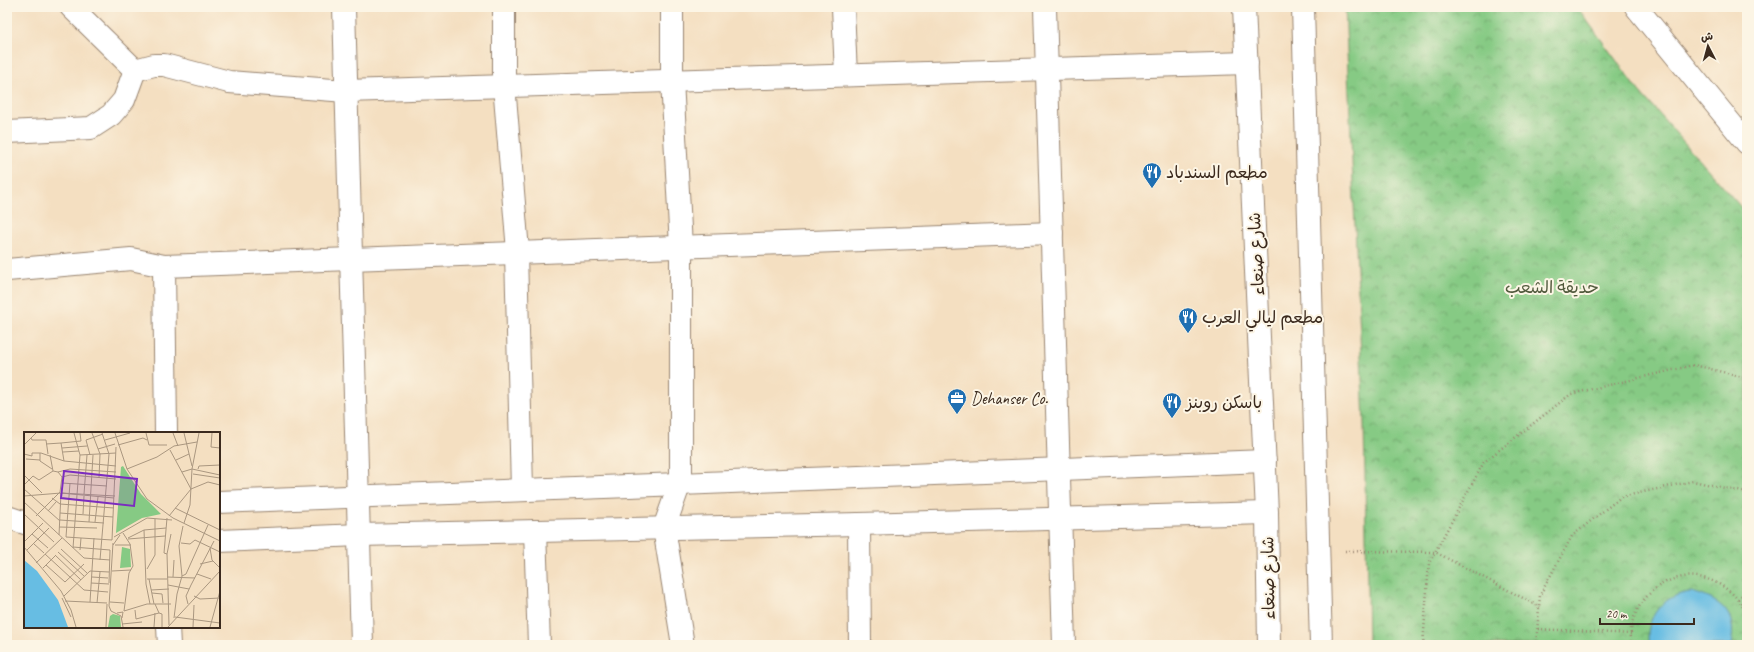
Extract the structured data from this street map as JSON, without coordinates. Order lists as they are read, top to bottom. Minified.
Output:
{"streets":{"main road":["شارع صنعاء"]},"parks":["حديقة الشعب"],"places":{"restaurant":["مطعم السندباد","مطعم ليالي العرب","باسكن روبنز"],"office":["Dehanser Co."]},"scale_bar":"20 m","north":"top"}
